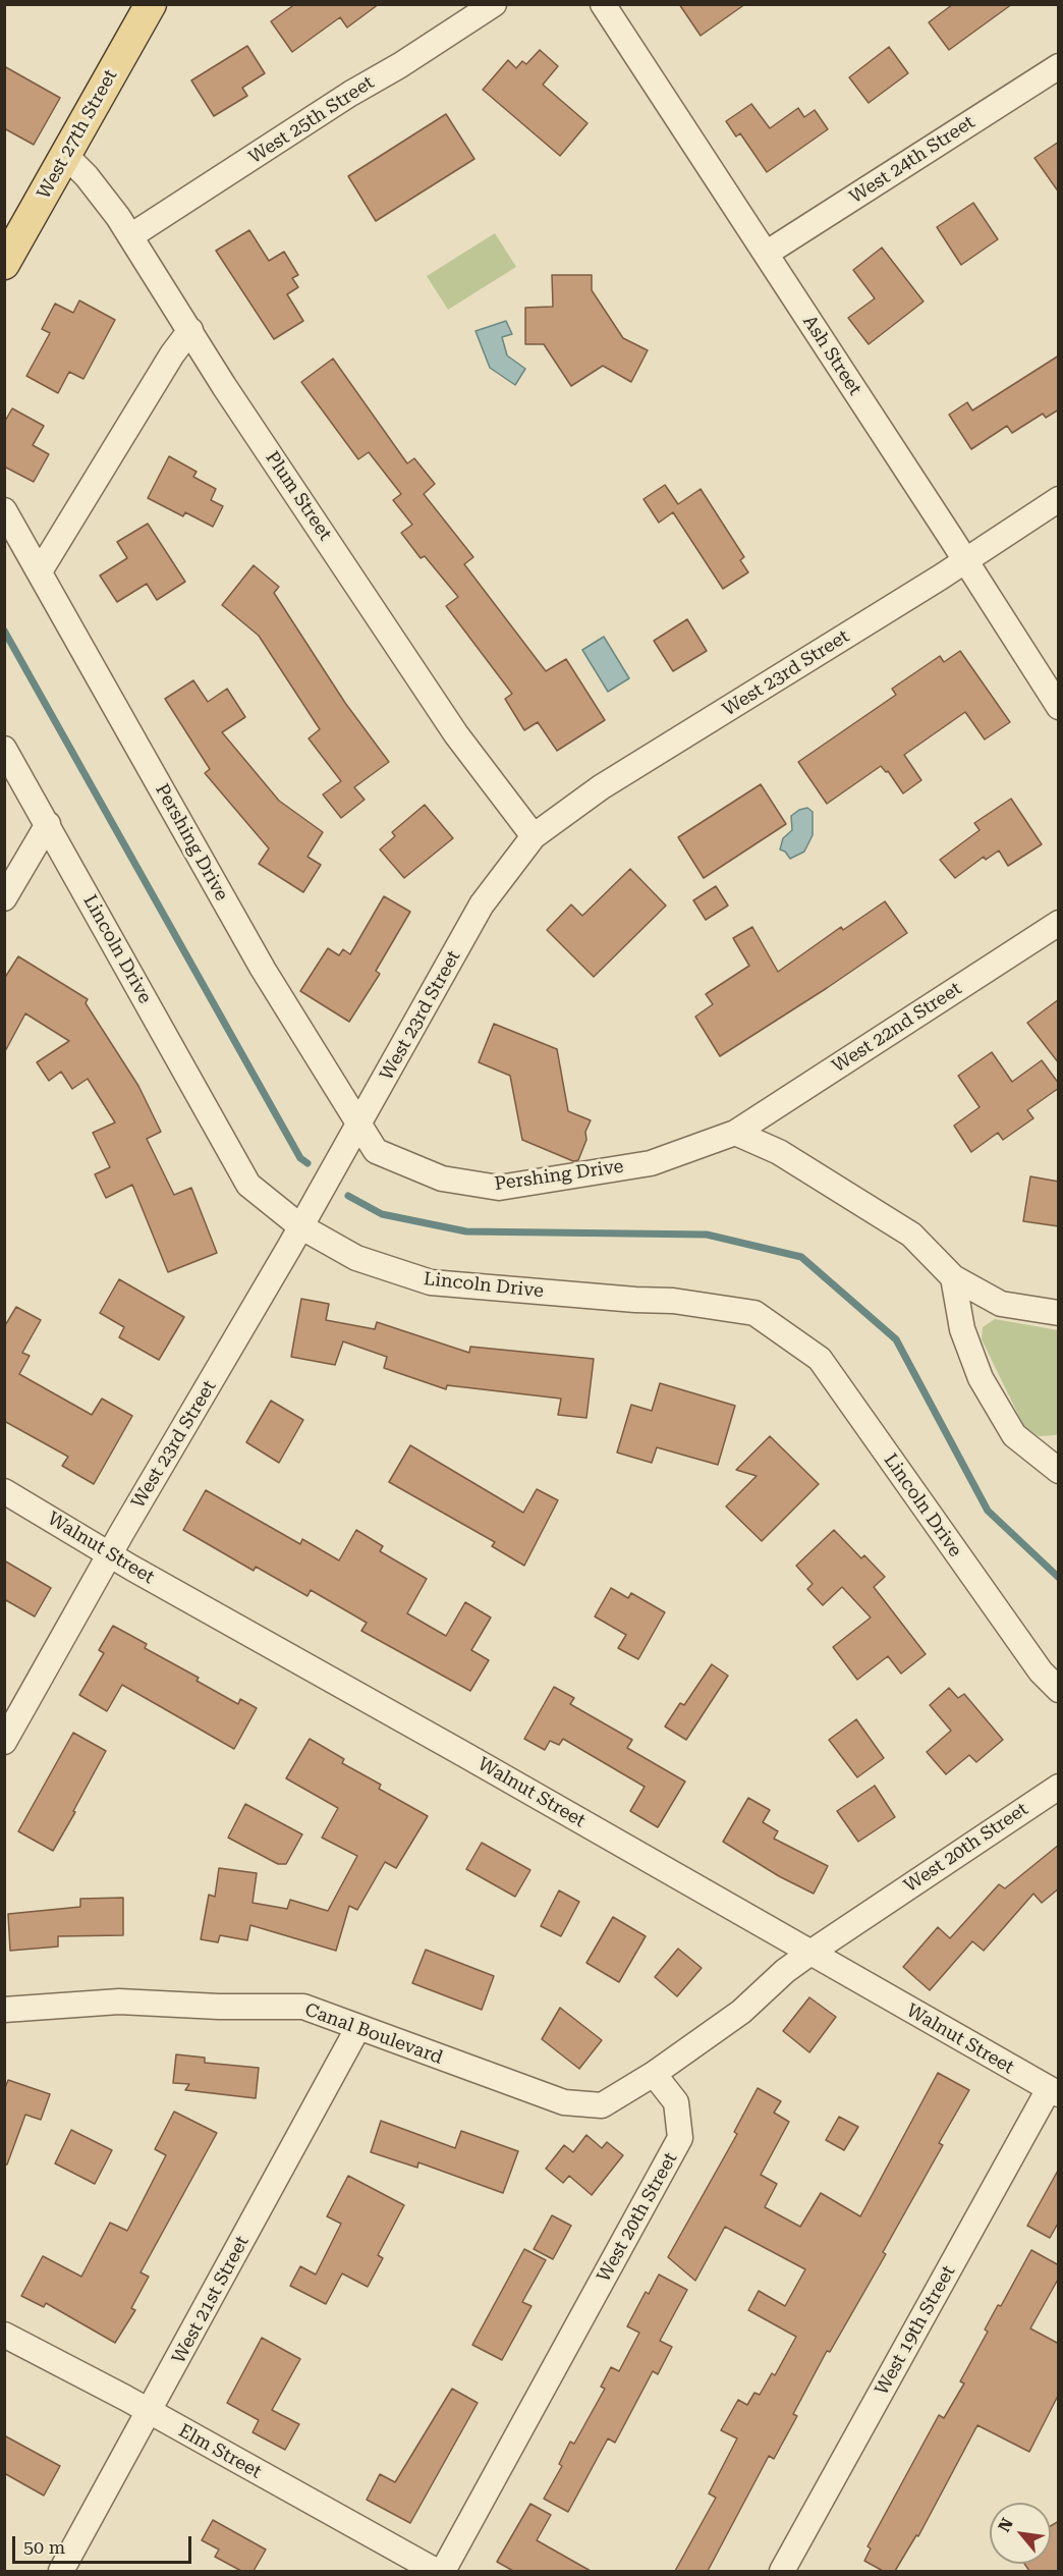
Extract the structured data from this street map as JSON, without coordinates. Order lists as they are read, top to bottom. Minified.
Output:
{"streets":{"main road":["West 27th Street"],"street":["West 25th Street","West 24th Street","Ash Street","Plum Street","West 23rd Street","Pershing Drive","Lincoln Drive","West 22nd Street","Walnut Street","West 20th Street","Canal Boulevard","West 21st Street","West 19th Street","Elm Street"]},"crossings":[["West 25th Street","Plum Street"],["West 27th Street","Plum Street"],["West 24th Street","Ash Street"],["Ash Street","West 23rd Street"],["Plum Street","West 23rd Street"],["West 23rd Street","Pershing Drive"],["West 23rd Street","Lincoln Drive"],["West 23rd Street","Walnut Street"],["Pershing Drive","West 22nd Street"],["Walnut Street","West 20th Street"],["Walnut Street","West 19th Street"],["West 20th Street","Canal Boulevard"],["Canal Boulevard","West 21st Street"],["West 21st Street","Elm Street"]],"scale_bar":"50 m","north":"top left"}
